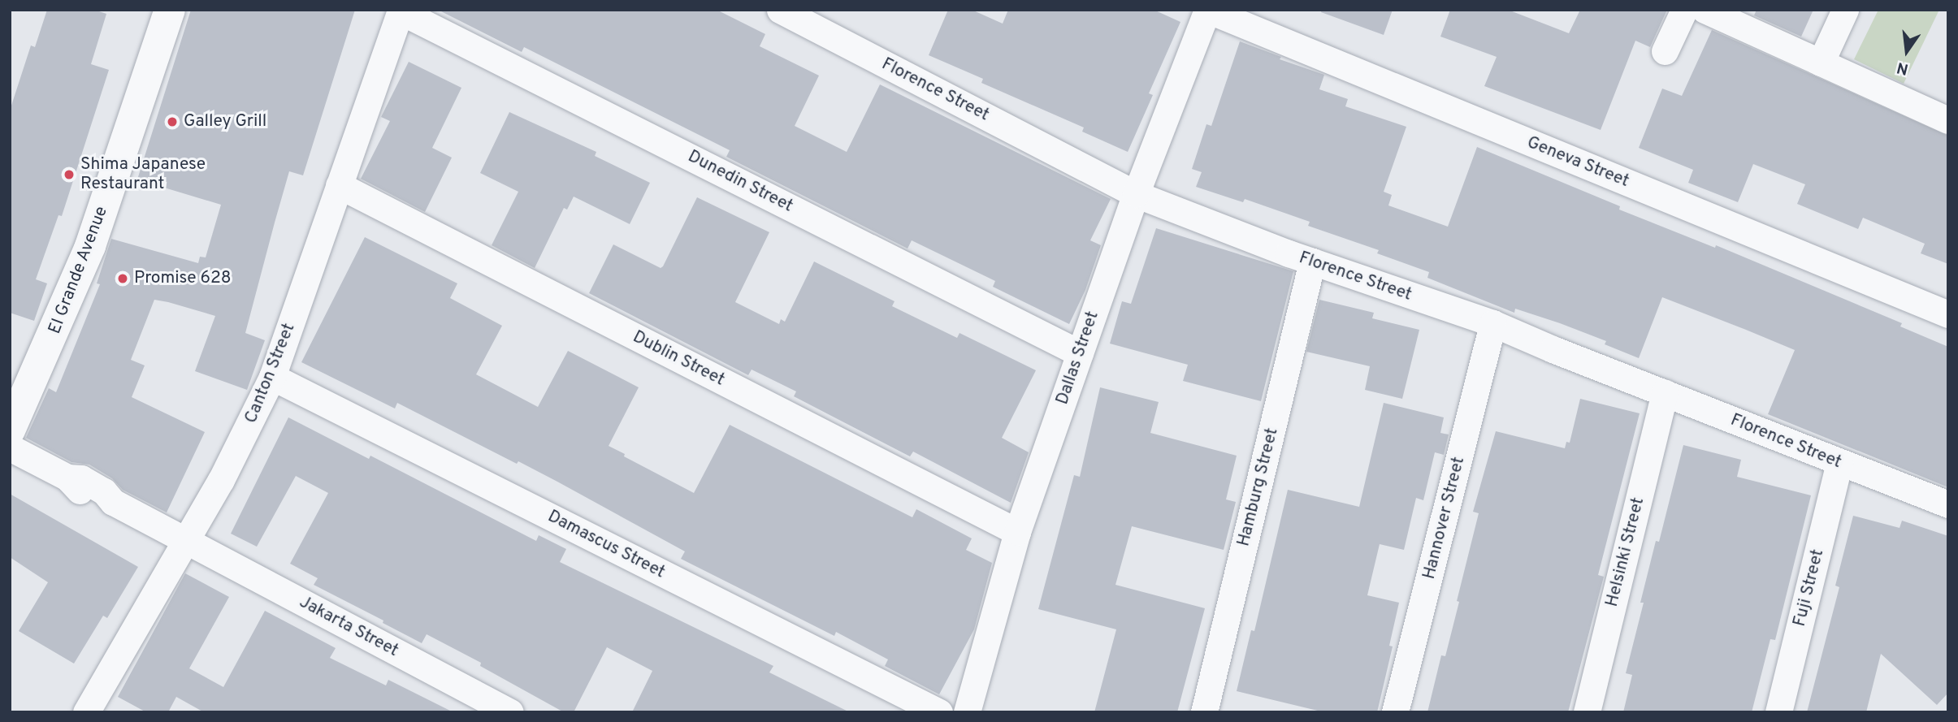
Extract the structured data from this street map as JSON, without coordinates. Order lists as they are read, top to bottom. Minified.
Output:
{"streets":{"street":["Florence Street","Geneva Street","Dunedin Street","El Grande Avenue","Dallas Street","Dublin Street","Canton Street","Hamburg Street","Hannover Street","Damascus Street","Helsinki Street","Fuji Street","Jakarta Street"]},"crossings":[["Florence Street","Dallas Street"],["Florence Street","Hamburg Street"],["Florence Street","Hannover Street"],["Florence Street","Helsinki Street"],["Florence Street","Fuji Street"],["Geneva Street","Dallas Street"],["Dunedin Street","Dallas Street"],["Dunedin Street","Canton Street"],["Dallas Street","Dublin Street"],["Dublin Street","Canton Street"],["Canton Street","Damascus Street"],["Canton Street","Jakarta Street"]],"places":["Galley Grill","Shima Japanese Restaurant","Promise 628"],"north":"bottom"}
